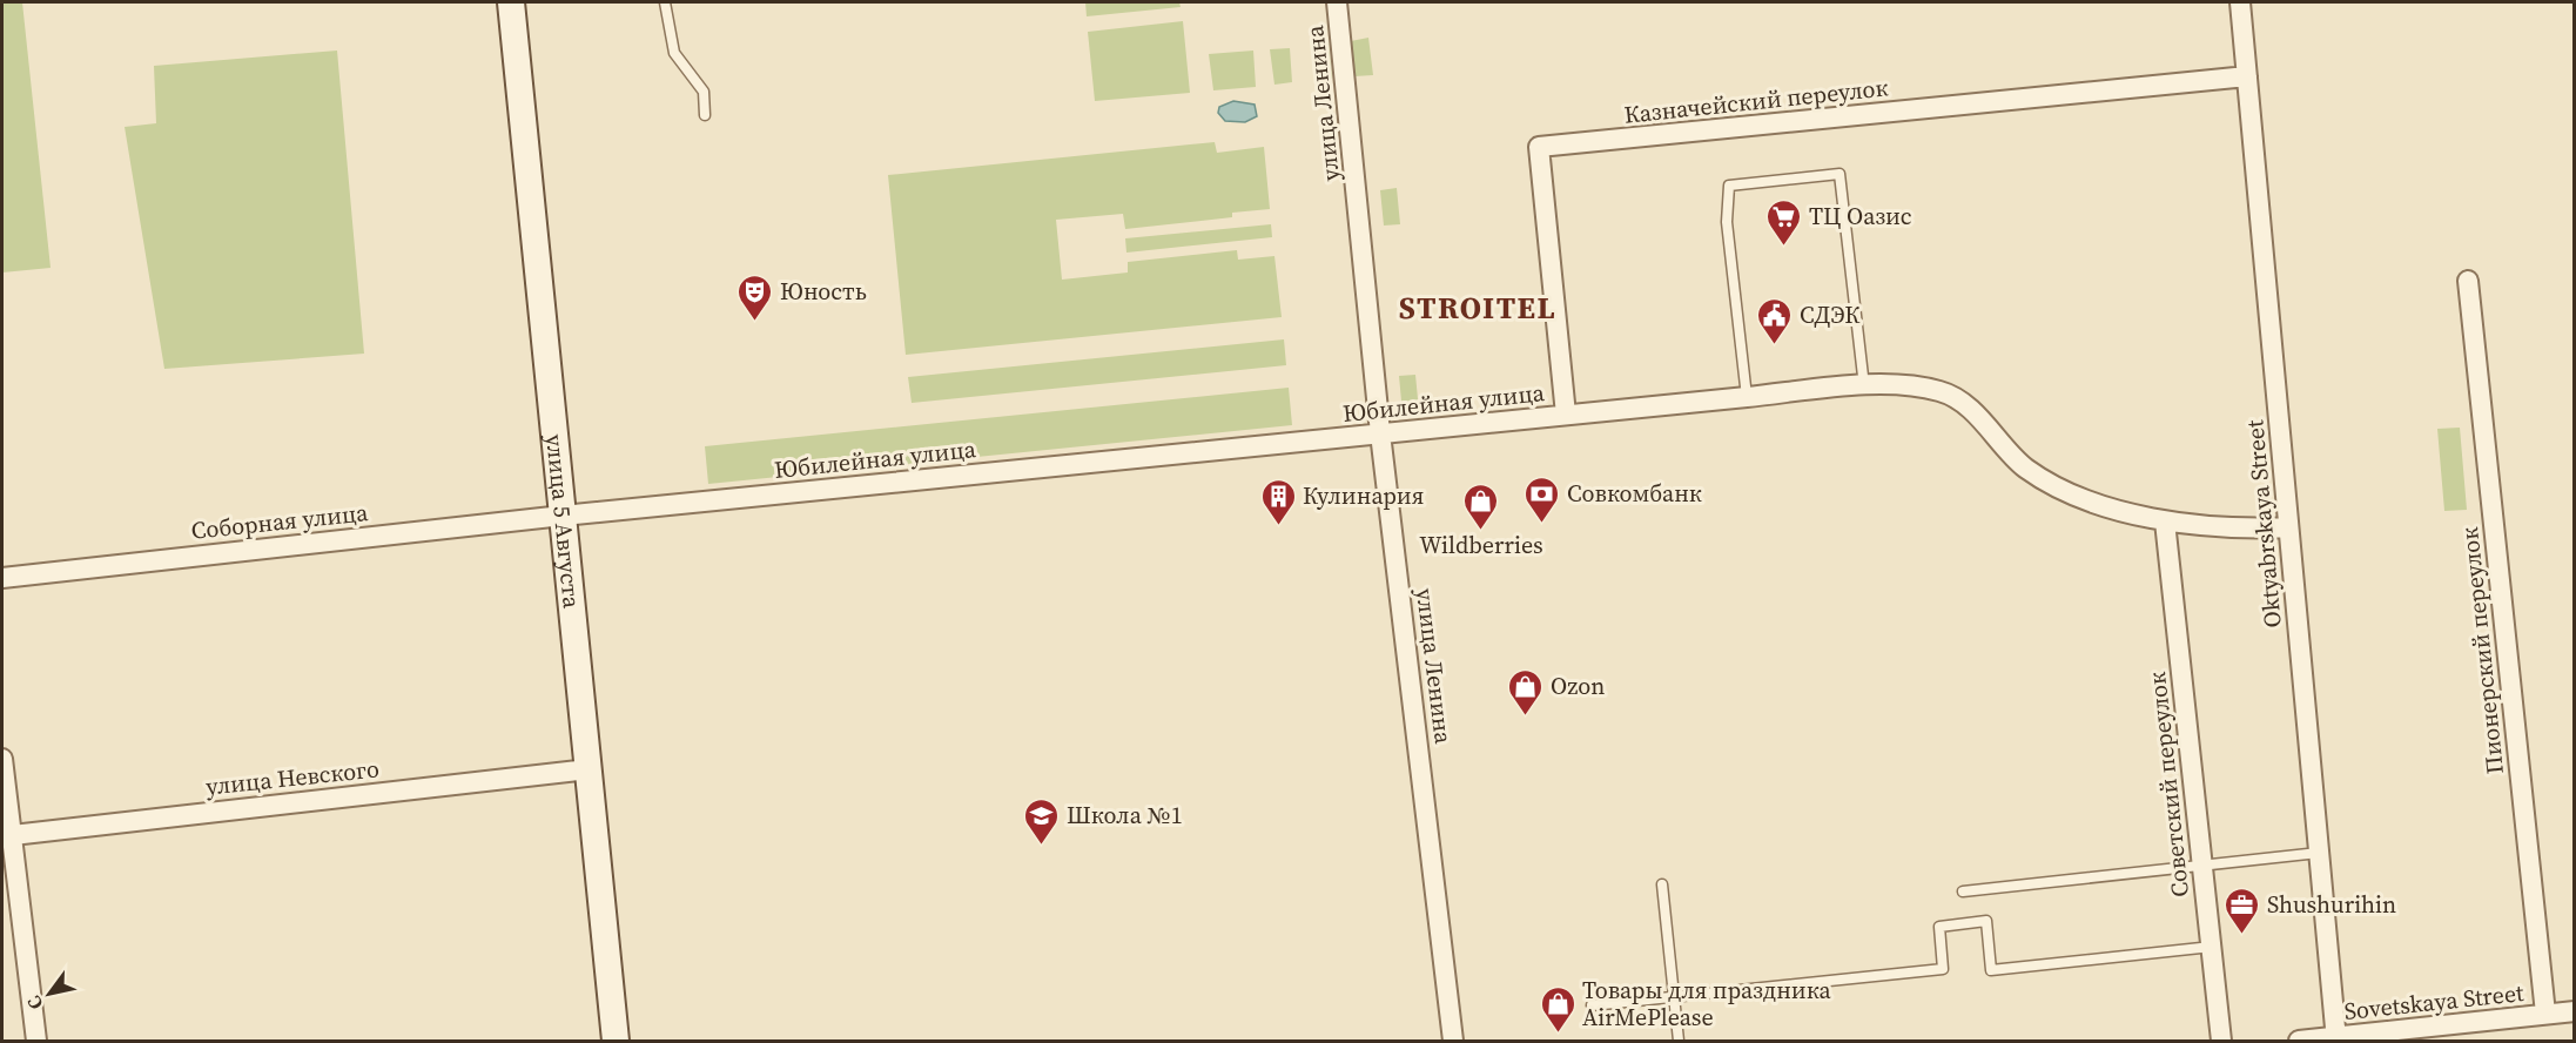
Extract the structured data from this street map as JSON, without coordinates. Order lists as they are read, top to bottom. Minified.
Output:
{"streets":{"street":["Казначейский переулок","улица Ленина","Юбилейная улица","Соборная улица","улица 5 Августа","Oktyabrskaya Street","Пионерский переулок","улица Невского","Советский переулок","Sovetskaya Street"]},"crossings":[["Казначейский переулок","Юбилейная улица"],["Казначейский переулок","Oktyabrskaya Street"],["улица Ленина","Юбилейная улица"],["Юбилейная улица","Соборная улица"],["Юбилейная улица","улица 5 Августа"],["Юбилейная улица","Oktyabrskaya Street"],["Юбилейная улица","Советский переулок"],["Соборная улица","улица 5 Августа"],["улица 5 Августа","улица Невского"],["Oktyabrskaya Street","Sovetskaya Street"],["Пионерский переулок","Sovetskaya Street"]],"districts":["STROITEL"],"places":{"supermarket":["ТЦ Оазис"],"theatre":["Юность"],"public building":["СДЭК"],"bank":["Совкомбанк"],"building":["Кулинария"],"shop":["Wildberries","Ozon","Товары для праздника AirMePlease"],"school or university":["Школа №1"],"office":["Shushurihin"]},"north":"bottom left"}
